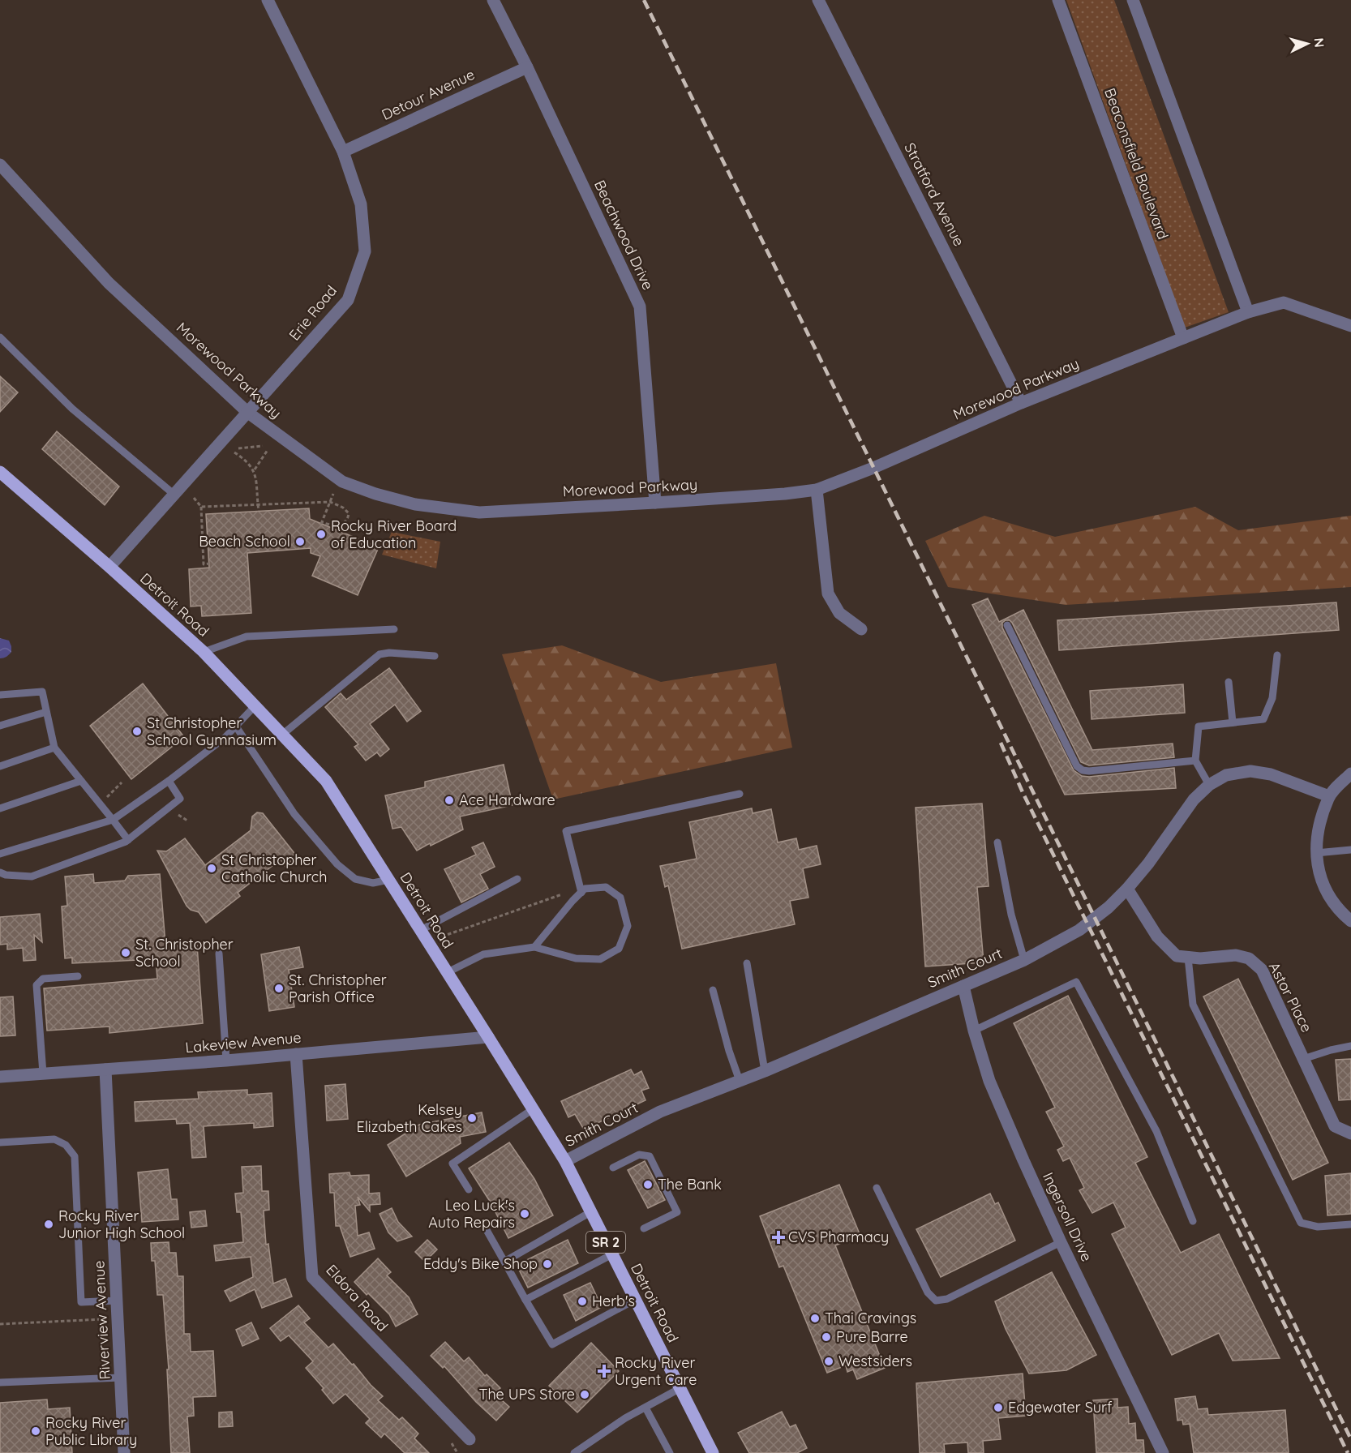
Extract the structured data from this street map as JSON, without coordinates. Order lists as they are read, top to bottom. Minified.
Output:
{"streets":{"main road":["Detroit Road","SR 2"],"street":["Detour Avenue","Beaconsfield Boulevard","Stratford Avenue","Beachwood Drive","Erie Road","Morewood Parkway","Smith Court","Astor Place","Lakeview Avenue","Ingersoll Drive","Eldora Road","Riverview Avenue"]},"crossings":[["Detour Avenue","Beachwood Drive"],["Detour Avenue","Erie Road"],["Beaconsfield Boulevard","Morewood Parkway"],["Stratford Avenue","Morewood Parkway"],["Beachwood Drive","Morewood Parkway"],["Erie Road","Morewood Parkway"],["Erie Road","Detroit Road"],["Detroit Road","Smith Court"],["Detroit Road","Lakeview Avenue"],["Smith Court","Astor Place"],["Smith Court","Ingersoll Drive"],["Lakeview Avenue","Eldora Road"],["Lakeview Avenue","Riverview Avenue"]],"places":{"other":["Rocky River Board of Education","Beach School","St Christopher School Gymnasium","Ace Hardware","St Christopher Catholic Church","St. Christopher School","St. Christopher Parish Office","Kelsey Elizabeth Cakes","The Bank","Leo Luck's Auto Repairs","Rocky River Junior High School","Eddy's Bike Shop","Herb's","Thai Cravings","Pure Barre","Westsiders","The UPS Store","Edgewater Surf","Rocky River Public Library"],"health":["CVS Pharmacy","Rocky River Urgent Care"]},"north":"right"}
